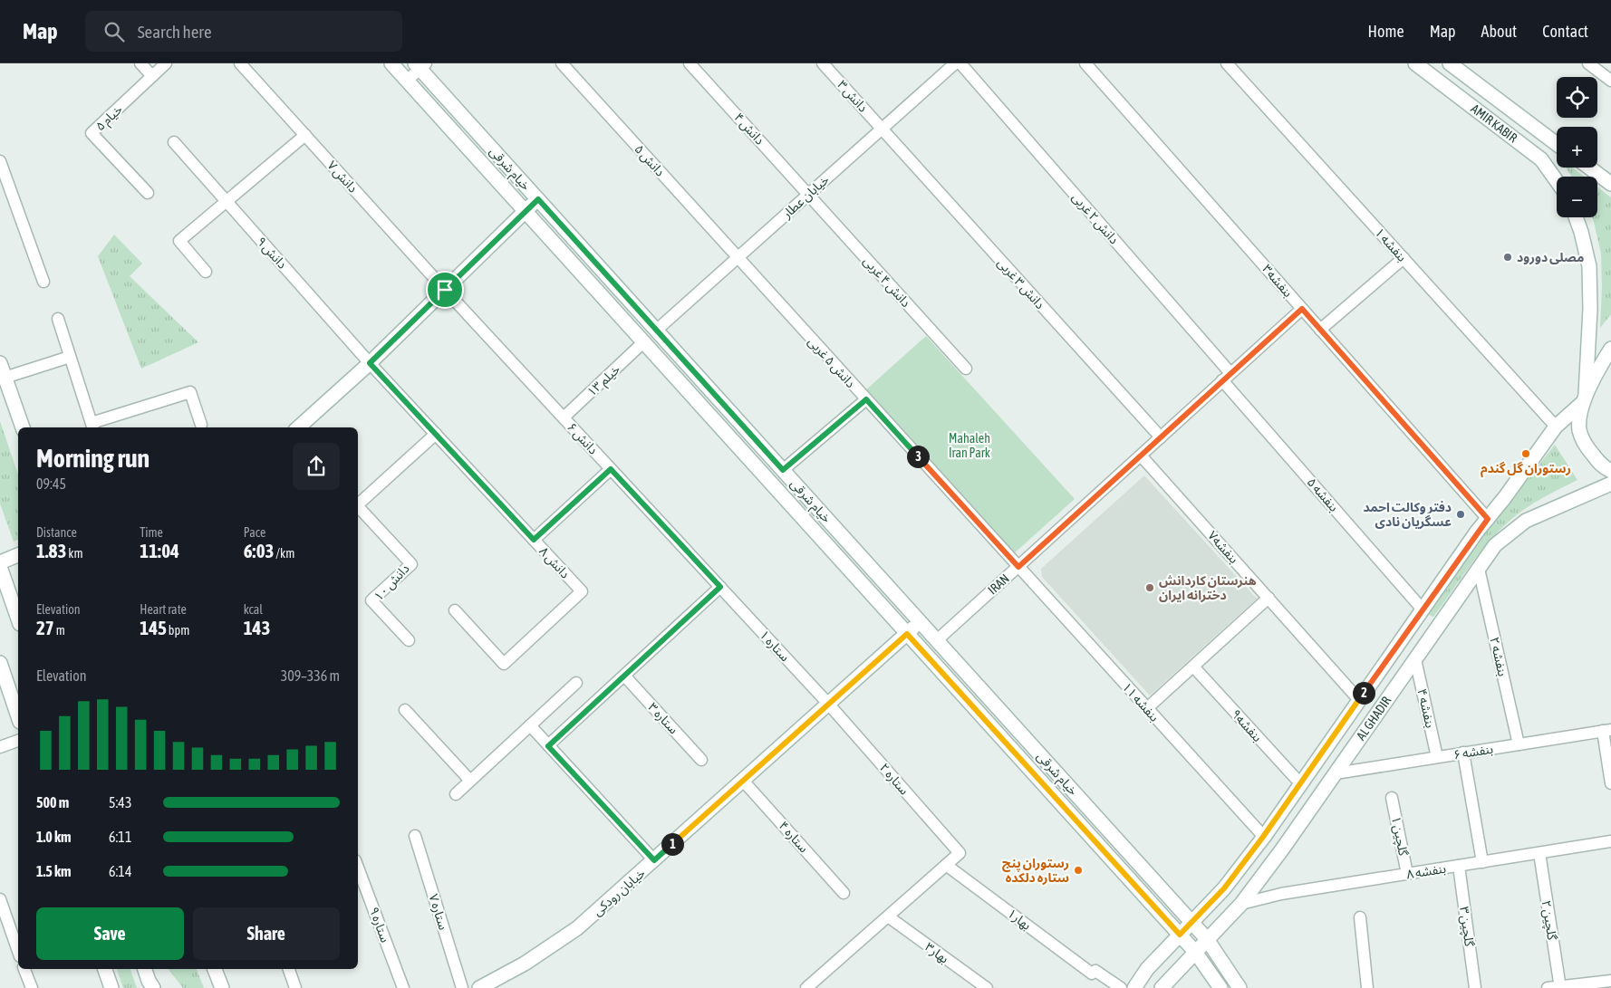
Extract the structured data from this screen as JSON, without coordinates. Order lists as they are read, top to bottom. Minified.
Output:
{"streets":{"street":["دانش ۳","خیام ۵","AMIR KABIR","دانش ۴","دانش ۵","خیام شرقی","دانش ۷","خیابان عطار","دانش ۲ غربی","بنفشه ۱","دانش ۹","بنفشه۳","دانش ۴ غربی","دانش ۳ غربی","دانش ۵ غربی","خیلم ۱۳","دانش ۶","بنفشه ۵","بنفشه۷","دانش ۸","دانش ۱۰","IRAN","ستاره ۱","بنفشه ۲","بنفشه ۱۱","بنفشه ۴","ستاره ۳","AL GHADIR","بنفشه۹","بنفشه ۶","ستاره ۲","گلچین ۱","ستاره ۴","بنفشه ۸","خیابان رودکی","ستاره ۷","بهار۱","گلچین ۲","ستاره ۹","گلچین ۳","بهار۳"]},"crossings":[["دانش ۳","خیابان عطار"],["دانش ۳","دانش ۳ غربی"],["دانش ۴","خیابان عطار"],["دانش ۴","دانش ۴ غربی"],["دانش ۵","خیابان عطار"],["دانش ۵","دانش ۵ غربی"],["خیام شرقی","خیابان عطار"],["خیام شرقی","خیلم ۱۳"],["خیام شرقی","IRAN"],["خیام شرقی","AL GHADIR"],["خیام شرقی","خیابان رودکی"],["دانش ۷","دانش ۶"],["خیابان عطار","دانش ۴ غربی"],["خیابان عطار","دانش ۳ غربی"],["خیابان عطار","دانش ۵ غربی"],["دانش ۲ غربی","بنفشه ۵"],["دانش ۲ غربی","IRAN"],["بنفشه ۱","AL GHADIR"],["دانش ۹","دانش ۸"],["بنفشه۳","IRAN"],["بنفشه۳","AL GHADIR"],["دانش ۳ غربی","IRAN"],["دانش ۵ غربی","IRAN"],["دانش ۵ غربی","بنفشه ۱۱"],["خیلم ۱۳","دانش ۶"],["دانش ۶","ستاره ۱"],["بنفشه ۵","IRAN"],["بنفشه ۵","AL GHADIR"],["بنفشه۷","IRAN"],["بنفشه۷","AL GHADIR"],["IRAN","بنفشه ۱۱"],["ستاره ۱","ستاره ۲"],["ستاره ۱","خیابان رودکی"],["بنفشه ۲","AL GHADIR"],["بنفشه ۲","بنفشه ۶"],["بنفشه ۱۱","AL GHADIR"],["بنفشه ۴","AL GHADIR"],["بنفشه ۴","بنفشه ۶"],["AL GHADIR","بنفشه۹"],["AL GHADIR","بنفشه ۶"],["AL GHADIR","بنفشه ۸"],["ستاره ۲","خیابان رودکی"],["ستاره ۲","بهار۱"],["گلچین ۱","بنفشه ۸"],["ستاره ۴","خیابان رودکی"],["بنفشه ۸","گلچین ۲"],["بنفشه ۸","گلچین ۳"]],"parks":["Mahaleh Iran Park"],"places":["مصلی دورود","رستوران گل گندم","دفتر وکالت احمد عسگریان نادی","هنرستان کاردانش دخترانه ایران","رستوران پنج ستاره دلکده"],"page":{"header":"Map","search":"Search here","nav":["Home","Map","About","Contact"],"map_buttons":["+","−"],"heading":["Morning run","09:45"],"pins":["3","2","1"],"stats":[["Distance","1.83 km"],["Time","11:04"],["Pace","6:03 /km"],["Elevation","27 m"],["Heart rate","145 bpm"],["kcal","143"]],"chart":["Elevation","309–336 m"],"list":[{"name":"500 m","note":"5:43"},{"name":"1.0 km","note":"6:11"},{"name":"1.5 km","note":"6:14"}],"buttons":["Save","Share"]}}
